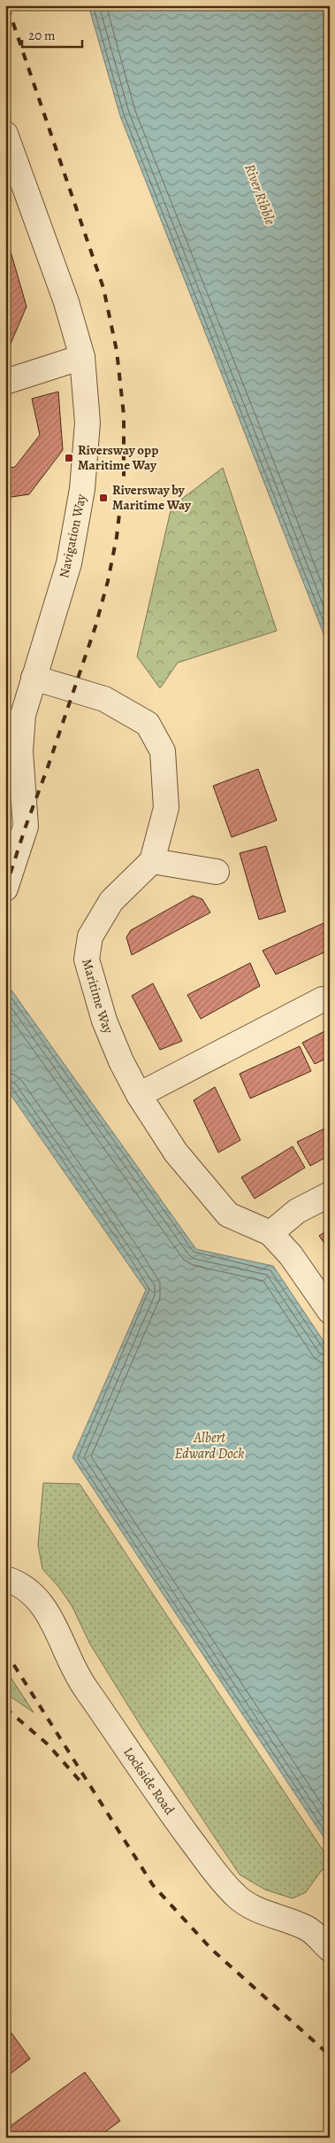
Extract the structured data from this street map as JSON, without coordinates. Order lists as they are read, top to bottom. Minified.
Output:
{"streets":{"street":["Navigation Way","Maritime Way","Lockside Road"]},"water":["River Ribble","Albert Edward Dock"],"places":{"transit":["Riversway opp Maritime Way","Riversway by Maritime Way"]},"scale_bar":"20 m"}
